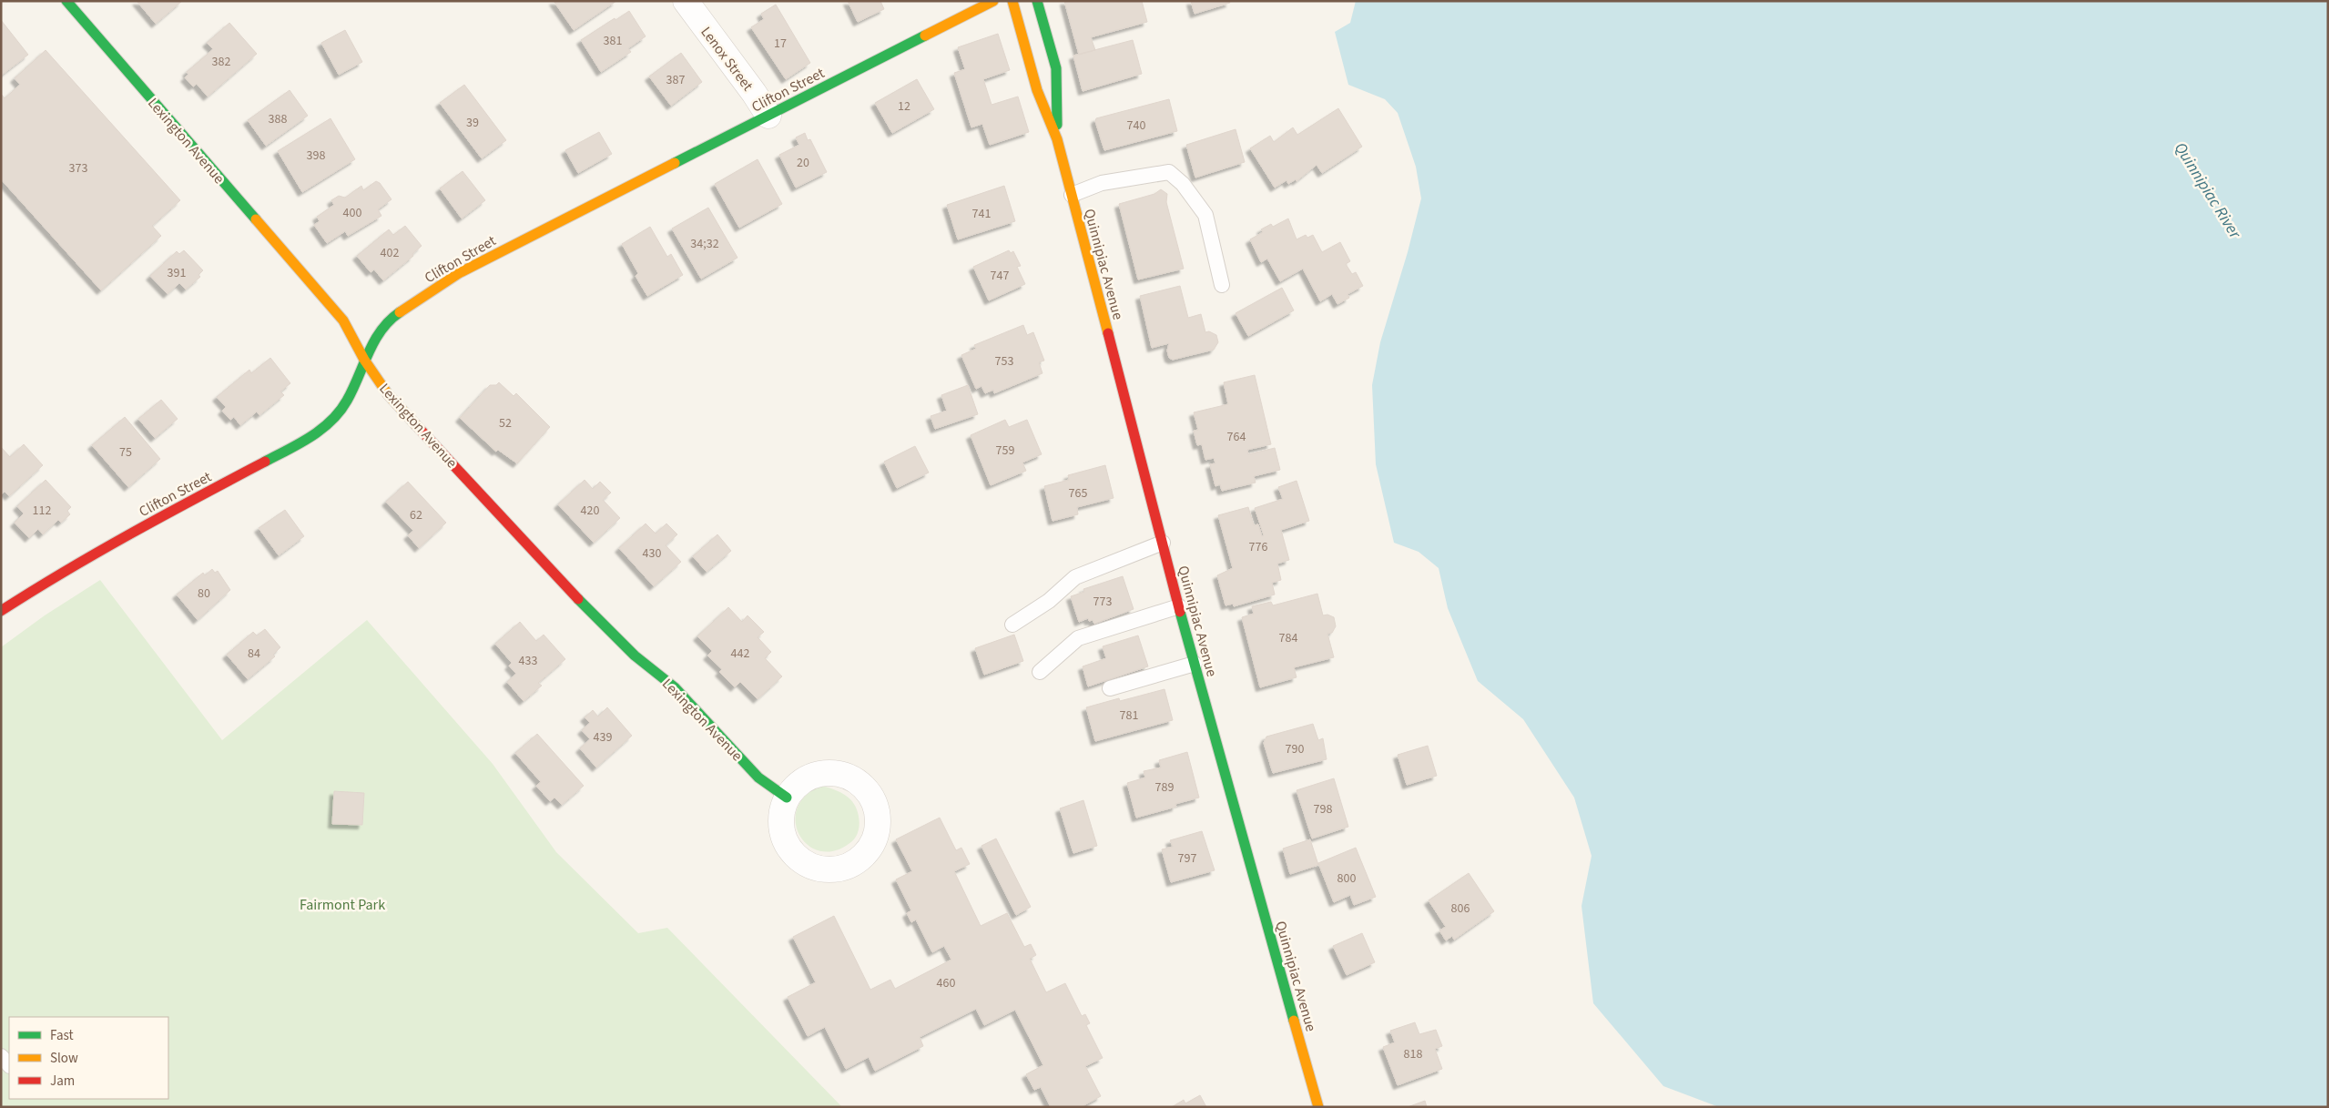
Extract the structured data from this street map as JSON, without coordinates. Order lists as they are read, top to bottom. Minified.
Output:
{"streets":{"street":["Lenox Street","Clifton Street","Lexington Avenue","Quinnipiac Avenue"]},"crossings":[["Lenox Street","Clifton Street"],["Clifton Street","Lexington Avenue"]],"water":["Quinnipiac River"],"parks":["Fairmont Park"],"house_numbers":["381","17","382","387","12","388","39","740","398","20","373","400","741","34;32","402","391","747","753","52","764","759","75","765","112","420","62","776","430","80","773","784","84","442","433","781","439","790","789","798","797","800","806","460","818"],"legend":["Fast","Slow","Jam"]}
